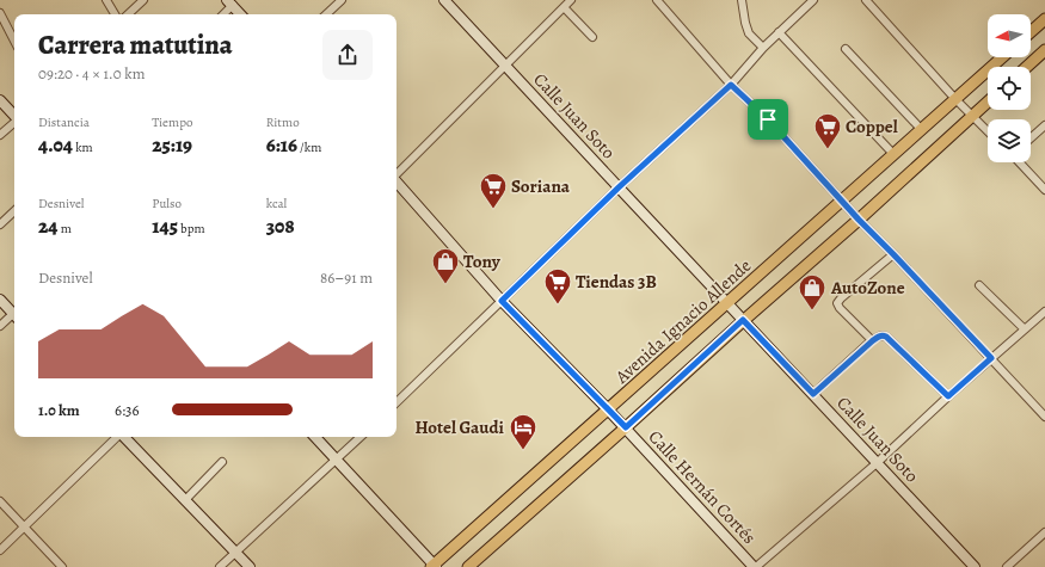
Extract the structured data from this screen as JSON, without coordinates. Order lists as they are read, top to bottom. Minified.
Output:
{"streets":{"main road":["Calle Juan Soto","Avenida Ignacio Allende","Calle Hernán Cortés"]},"crossings":[["Calle Juan Soto","Avenida Ignacio Allende"],["Avenida Ignacio Allende","Calle Hernán Cortés"]],"places":{"supermarket":["Coppel","Soriana","Tiendas 3B"],"shop":["Tony","AutoZone"],"hotel":["Hotel Gaudi"]},"north":"left","page":{"heading":["Carrera matutina","09:20 · 4 × 1.0 km"],"stats":[["Distancia","4.04 km"],["Tiempo","25:19"],["Ritmo","6:16 /km"],["Desnivel","24 m"],["Pulso","145 bpm"],["kcal","308"]],"chart":["Desnivel","86–91 m"],"list":[{"name":"1.0 km","note":"6:36"}]}}
